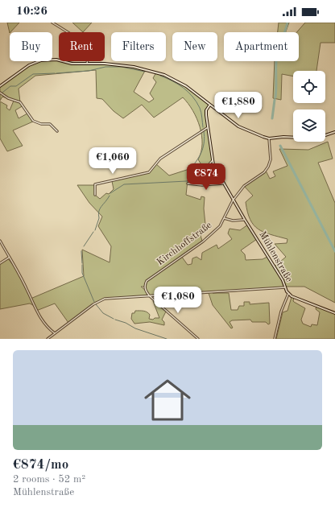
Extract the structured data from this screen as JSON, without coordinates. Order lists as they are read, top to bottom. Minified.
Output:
{"streets":{"main road":["Mühlenstraße"],"street":["Kirchhoffstraße"]},"crossings":[["Kirchhoffstraße","Mühlenstraße"]],"page":{"status":"10:26","chip":["Buy","Rent","Filters","New","Apartment"],"price":["€1,880","€1,060","€874","€1,080"],"list":[{"name":"€874/mo","note":"2 rooms · 52 m² · Mühlenstraße"}]}}
